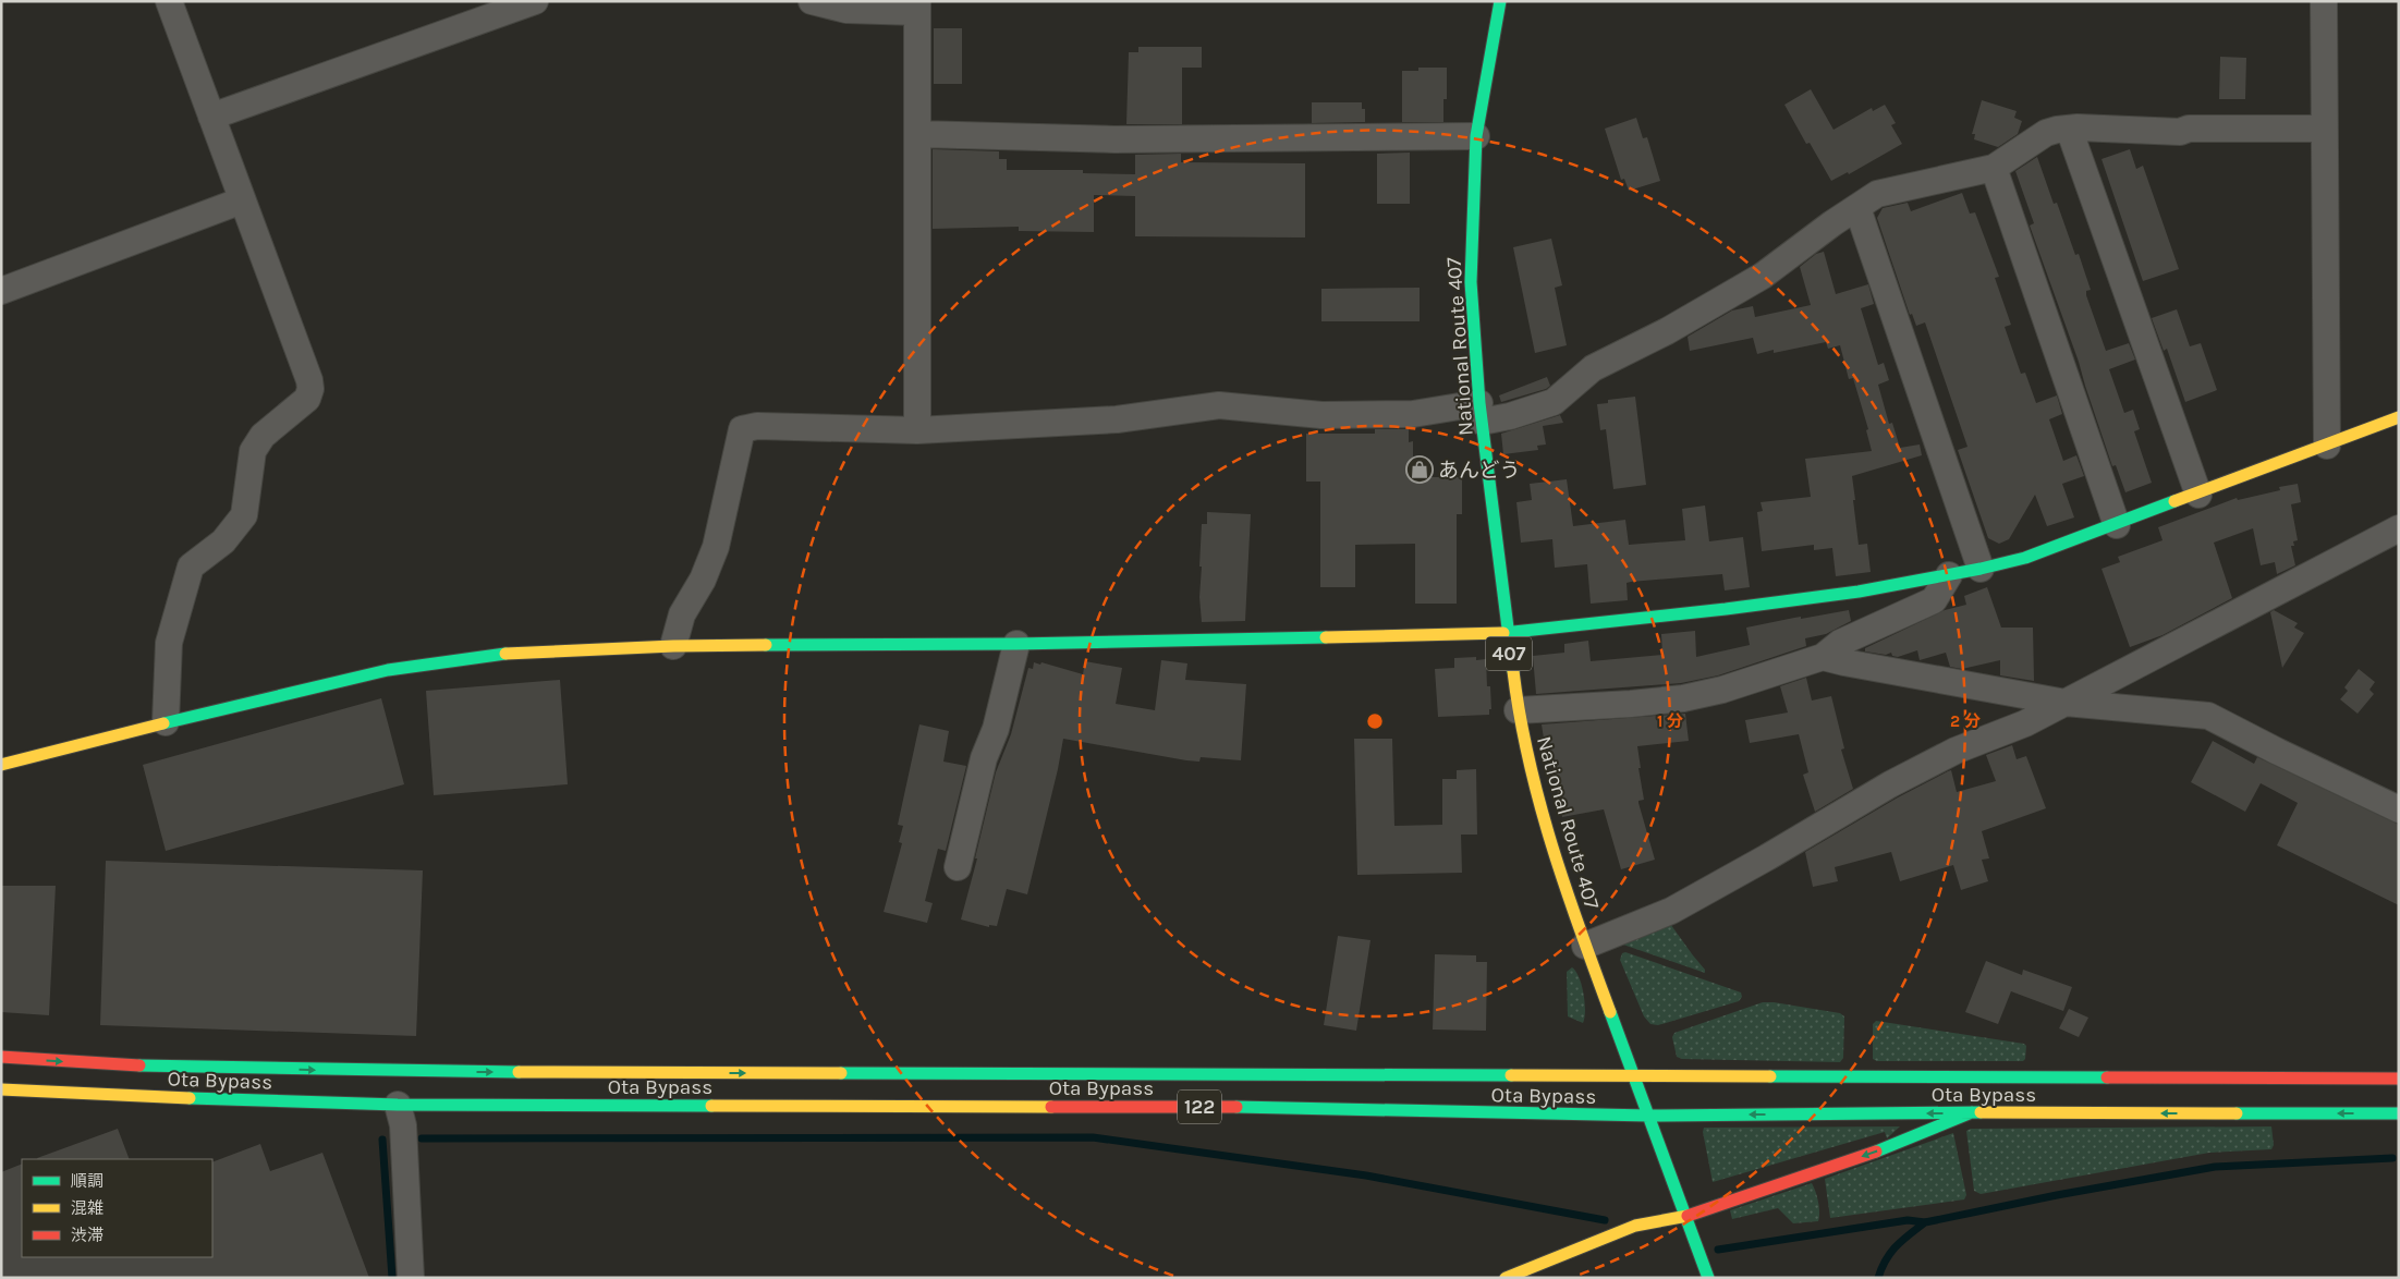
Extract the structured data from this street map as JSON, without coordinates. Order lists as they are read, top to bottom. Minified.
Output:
{"streets":{"main road":["National Route 407","407","Ota Bypass","122"]},"crossings":[["National Route 407","Ota Bypass"]],"places":{"shop":["あんどう"]},"legend":["順調","混雑","渋滞"],"rings":["1 分","2 分"]}
